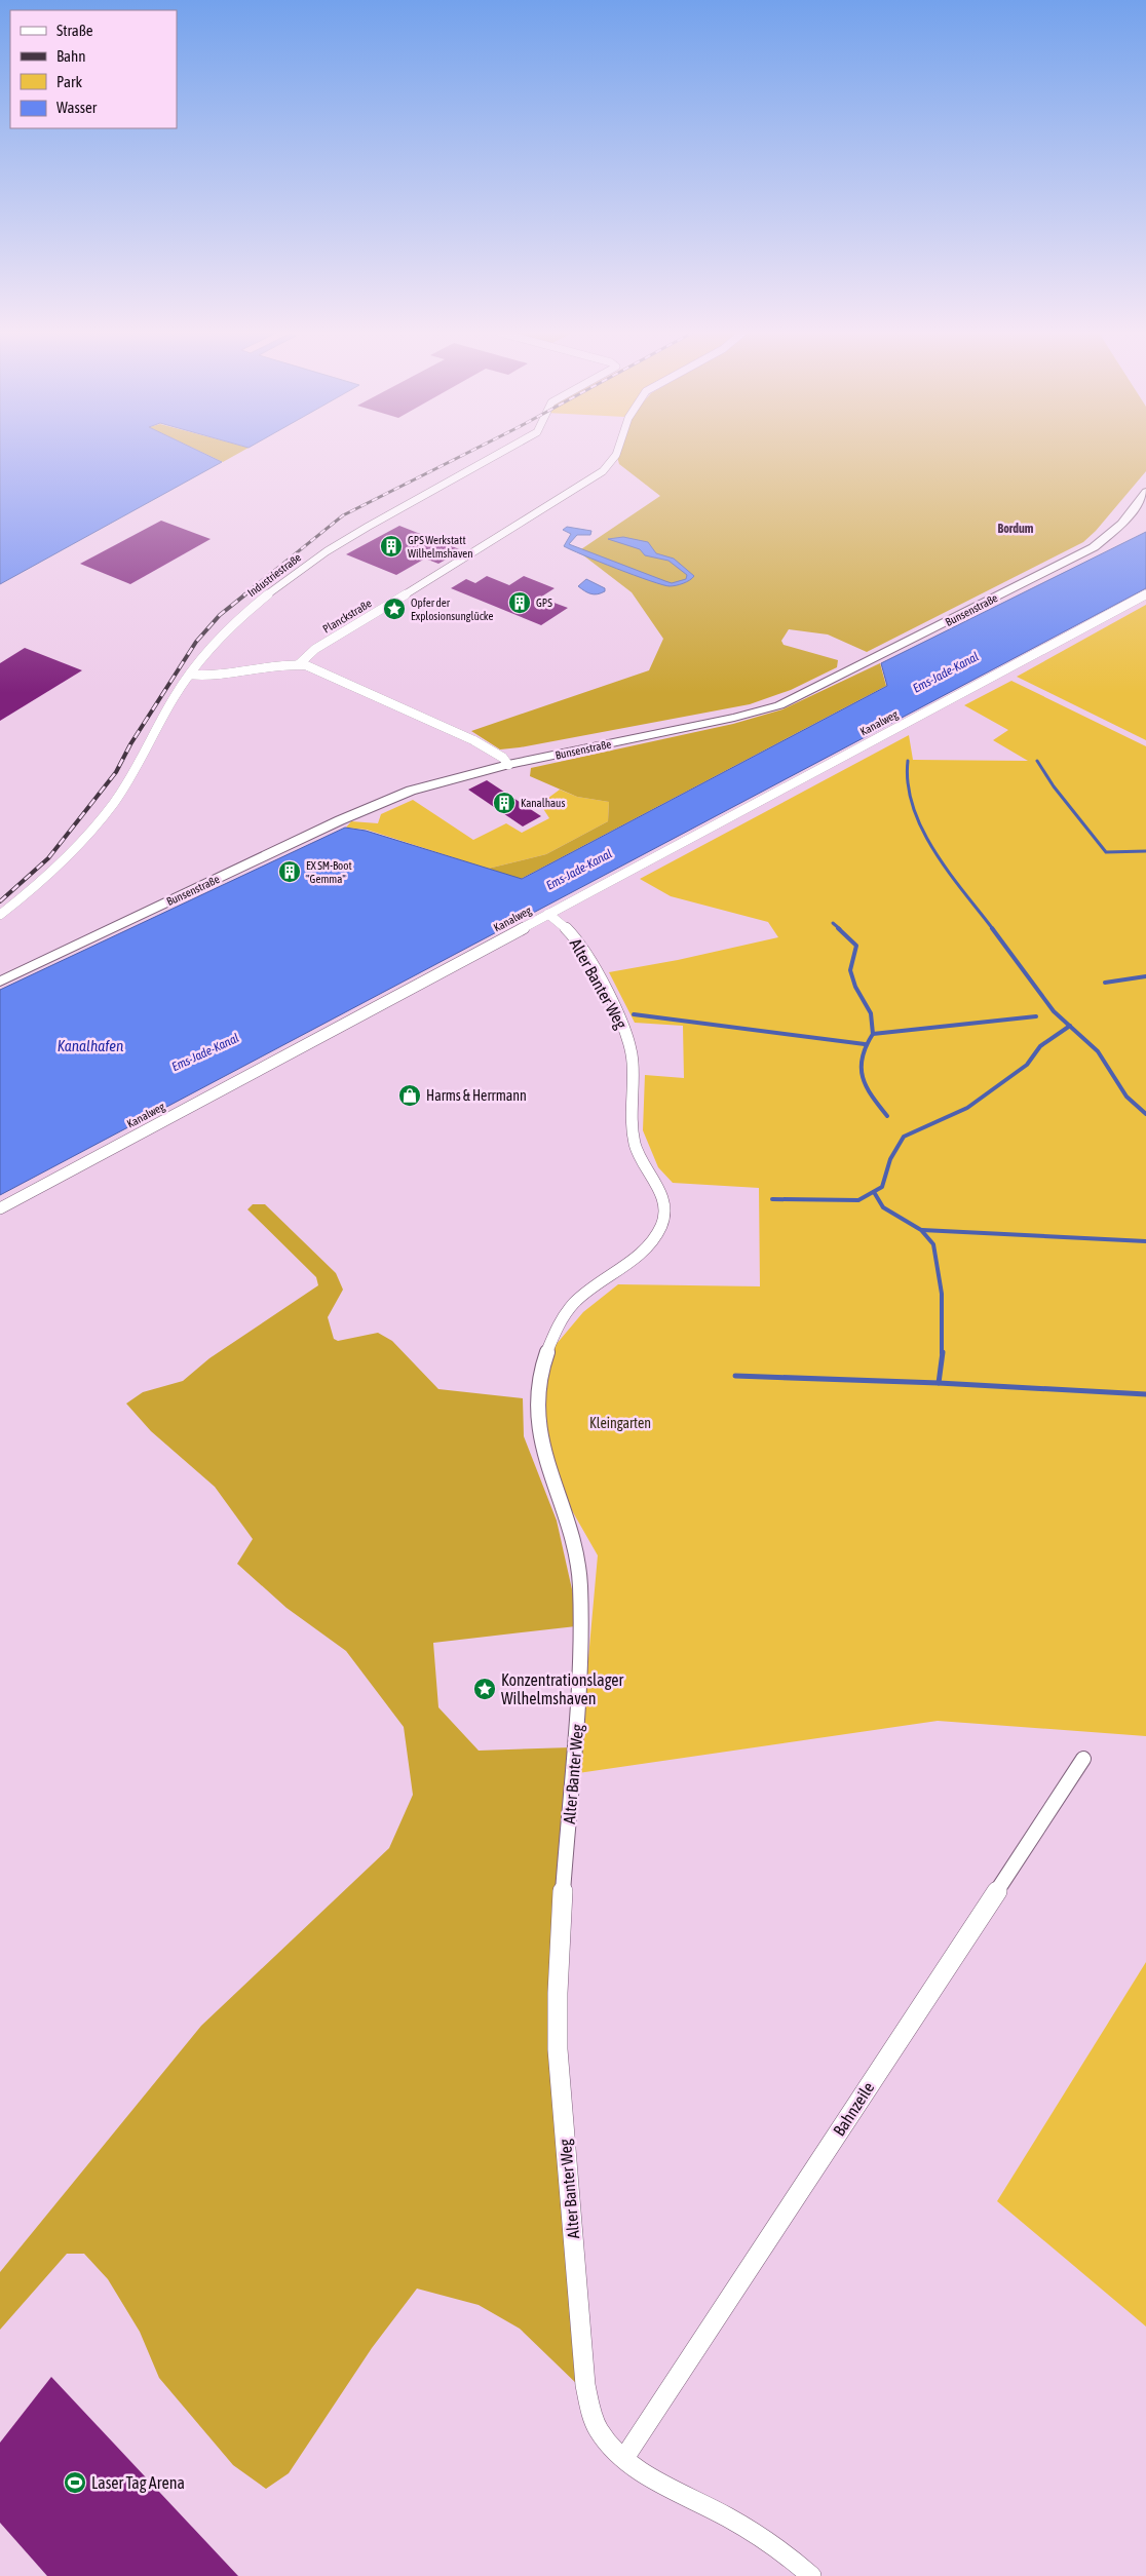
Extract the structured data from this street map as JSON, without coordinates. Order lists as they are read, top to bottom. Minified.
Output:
{"streets":{"street":["Industriestraße","Bunsenstraße","Planckstraße","Kanalweg","Alter Banter Weg","Bahnzeile"]},"crossings":[["Kanalweg","Alter Banter Weg"],["Alter Banter Weg","Bahnzeile"]],"districts":["Bordum"],"water":["Ems-Jade-Kanal","Kanalhafen"],"parks":["Kleingarten"],"places":{"building":["GPS Werkstatt Wilhelmshaven","GPS","Kanalhaus","EX SM-Boot \"Gemma\""],"place":["Opfer der Explosionsunglücke","Konzentrationslager Wilhelmshaven"],"shop":["Harms & Herrmann"],"sports":["Laser Tag Arena"]},"legend":["Straße","Bahn","Park","Wasser"]}
